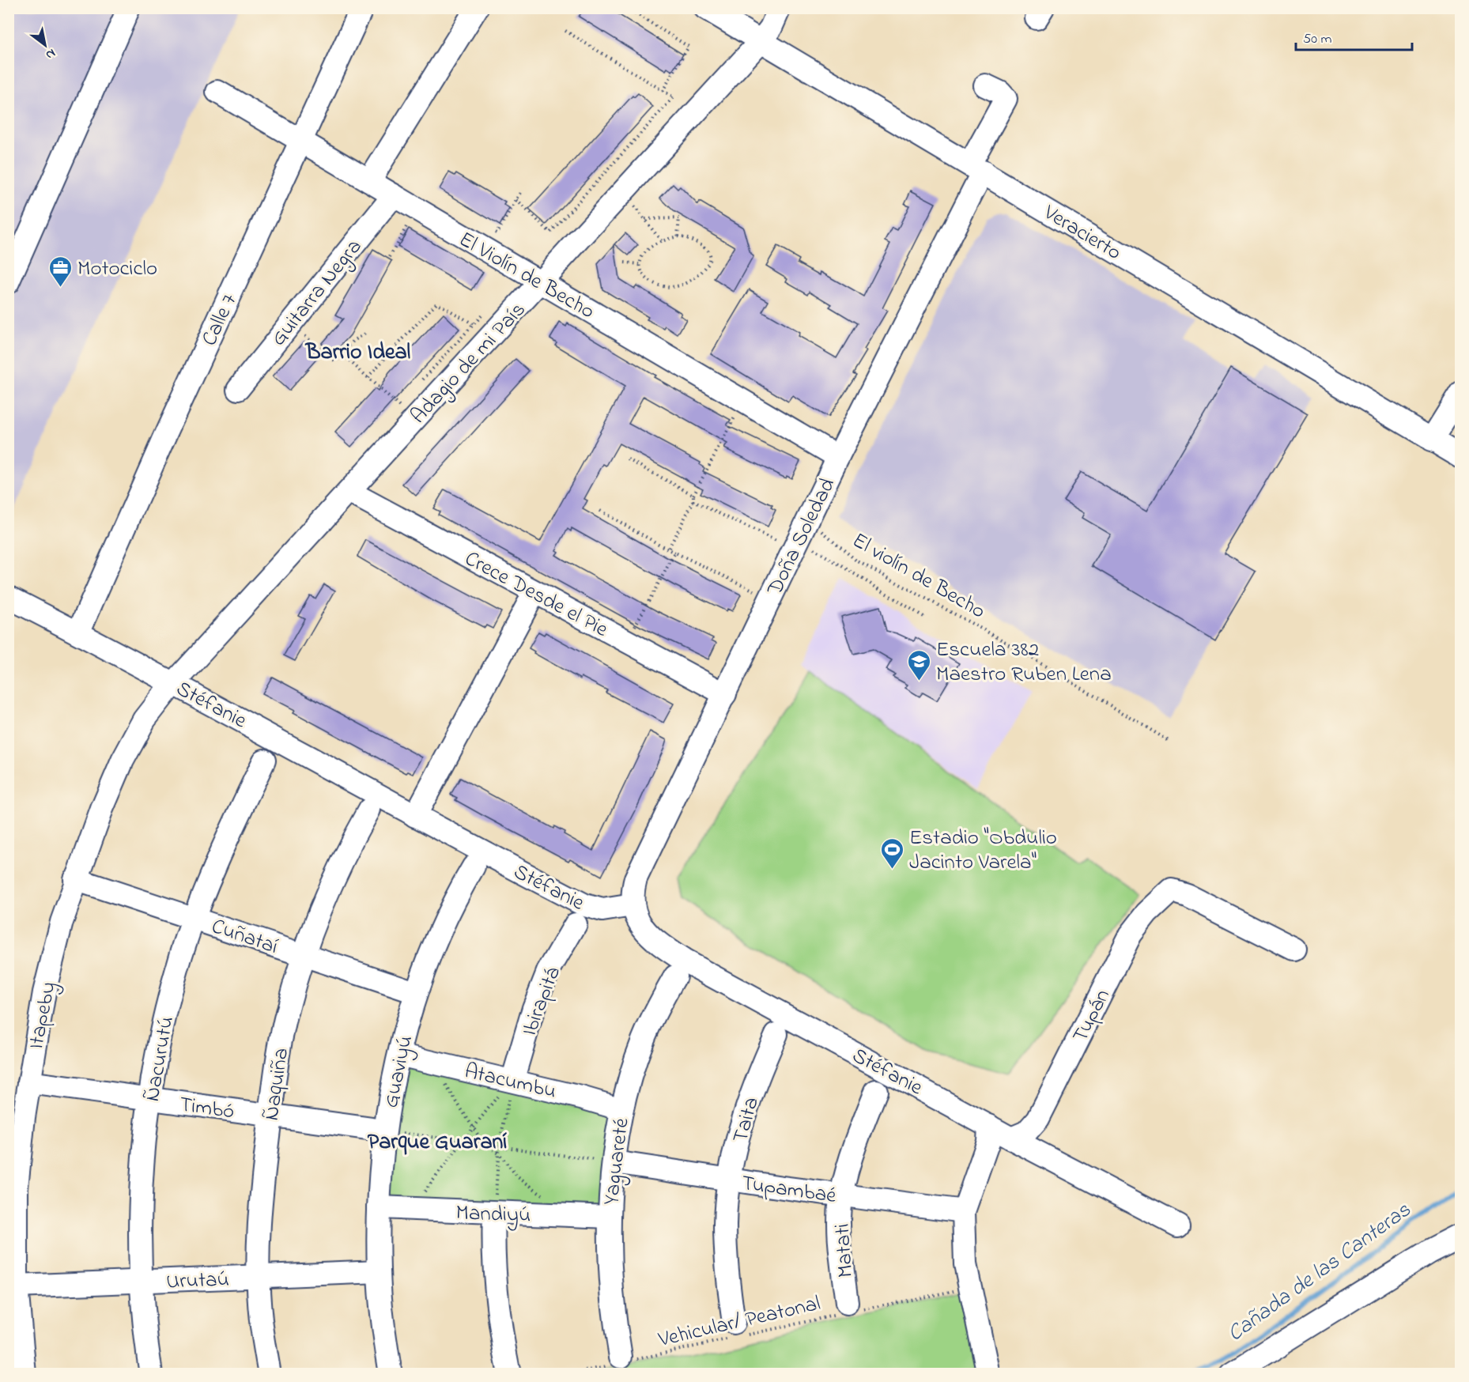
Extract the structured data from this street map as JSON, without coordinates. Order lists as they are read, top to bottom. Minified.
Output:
{"streets":{"street":["Veracierto","El Violín de Becho","Guitarra Negra","Calle 7","Adagio de mi País","Doña Soledad","Crece Desde el Pie","Stéfanie","Cuñataí","Ibirapitá","Itapeby","Tupán","Ñacurutú","Guaviyú","Atacumbu","Ñaquiña","Timbó","Taita","Yaguareté","Tupambaé","Mandiyú","Matati","Urutaú"],"path":["El violín de Becho","Vehicular/ Peatonal"]},"crossings":[["Veracierto","Adagio de mi País"],["Veracierto","Doña Soledad"],["El Violín de Becho","Guitarra Negra"],["El Violín de Becho","Calle 7"],["El Violín de Becho","Adagio de mi País"],["El Violín de Becho","Doña Soledad"],["Calle 7","Stéfanie"],["Adagio de mi País","Crece Desde el Pie"],["Adagio de mi País","Stéfanie"],["Adagio de mi País","Itapeby"],["Doña Soledad","El violín de Becho"],["Doña Soledad","Crece Desde el Pie"],["Doña Soledad","Stéfanie"],["Stéfanie","Itapeby"],["Stéfanie","Tupán"],["Cuñataí","Itapeby"],["Cuñataí","Ñacurutú"],["Cuñataí","Guaviyú"],["Cuñataí","Ñaquiña"],["Ibirapitá","Atacumbu"],["Itapeby","Timbó"],["Itapeby","Urutaú"],["Ñacurutú","Timbó"],["Ñacurutú","Urutaú"],["Guaviyú","Atacumbu"],["Guaviyú","Timbó"],["Guaviyú","Mandiyú"],["Guaviyú","Urutaú"],["Atacumbu","Yaguareté"],["Ñaquiña","Timbó"],["Ñaquiña","Urutaú"],["Taita","Tupambaé"],["Taita","Vehicular/ Peatonal"],["Yaguareté","Tupambaé"],["Yaguareté","Mandiyú"],["Yaguareté","Vehicular/ Peatonal"],["Tupambaé","Matati"],["Matati","Vehicular/ Peatonal"]],"districts":["Barrio Ideal","Parque Guaraní"],"water":["Cañada de las Canteras"],"places":{"office":["Motociclo"],"school or university":["Escuela 382 Maestro Ruben Lena"],"sports":["Estadio \"Obdulio Jacinto Varela\""]},"scale_bar":"50 m","north":"bottom right"}
